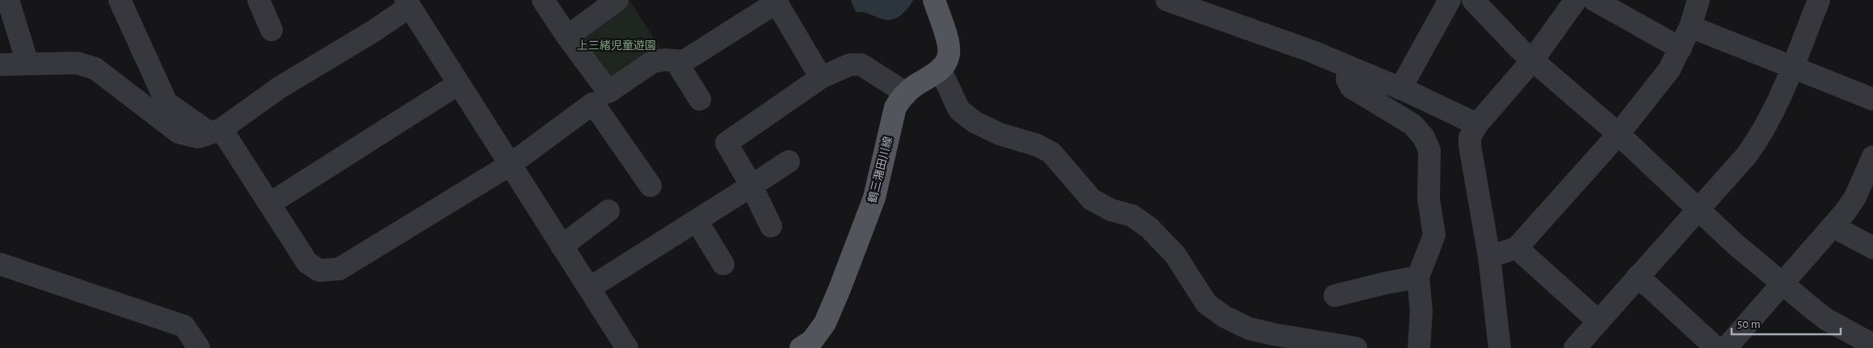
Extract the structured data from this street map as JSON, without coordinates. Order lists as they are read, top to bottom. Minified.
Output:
{"streets":{"main road":["鶴三潴田川線"]},"parks":["上三緒児童遊園"],"scale_bar":"50 m"}
